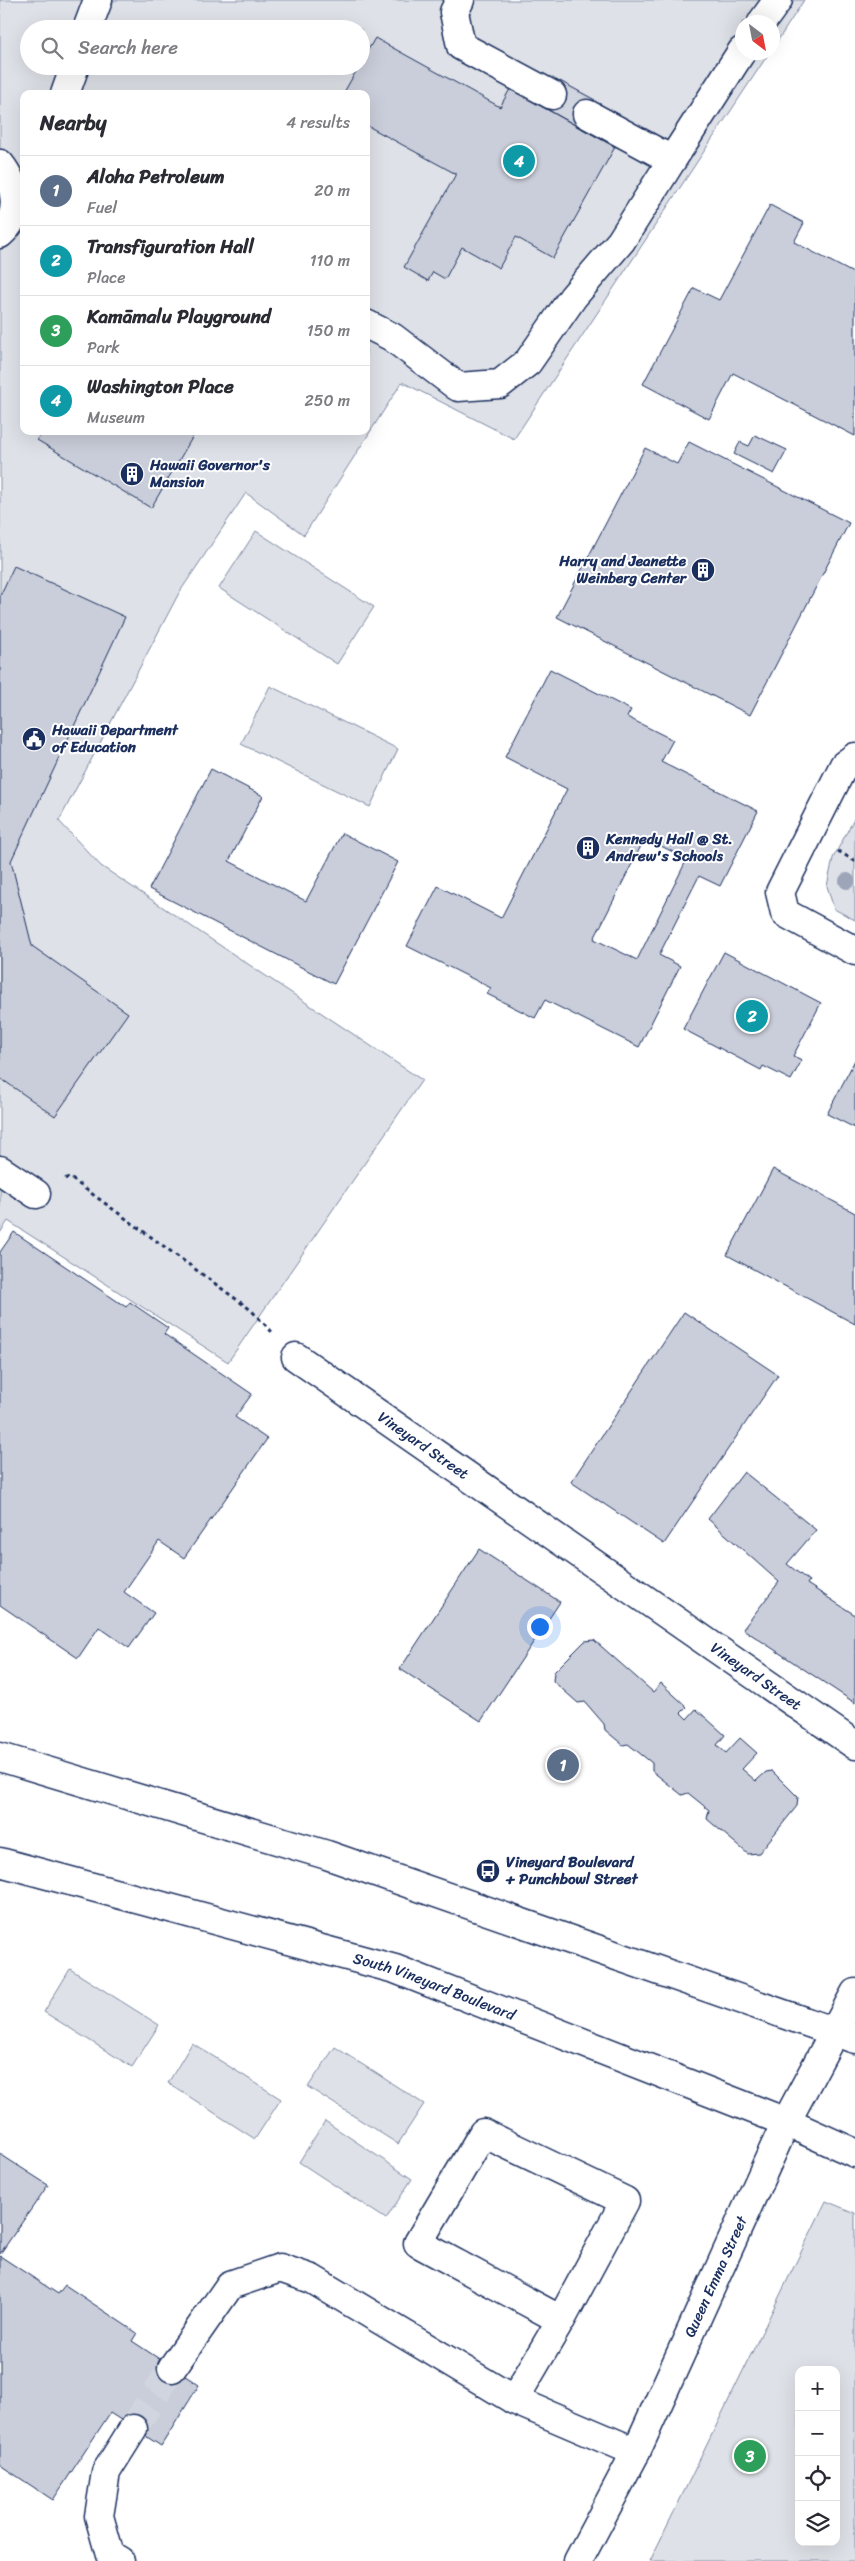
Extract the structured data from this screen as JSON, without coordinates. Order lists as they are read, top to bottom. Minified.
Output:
{"streets":{"main road":["Vineyard Street","South Vineyard Boulevard","Queen Emma Street"]},"crossings":[["South Vineyard Boulevard","Queen Emma Street"]],"places":{"building":["Hawaii Governor's Mansion","Harry and Jeanette Weinberg Center","Kennedy Hall @ St. Andrew's Schools"],"public building":["Hawaii Department of Education"],"bus stop":["Vineyard Boulevard + Punchbowl Street"]},"north":"bottom right","page":{"search":"Search here","heading":["Nearby","4 results"],"pins":["4","2","1","3"],"list":[{"mark":"1","name":"Aloha Petroleum","note":"Fuel","value":"20 m"},{"mark":"2","name":"Transfiguration Hall","note":"Place","value":"110 m"},{"mark":"3","name":"Kamāmalu Playground","note":"Park","value":"150 m"},{"mark":"4","name":"Washington Place","note":"Museum","value":"250 m"}],"map_buttons":["+","−"]}}
